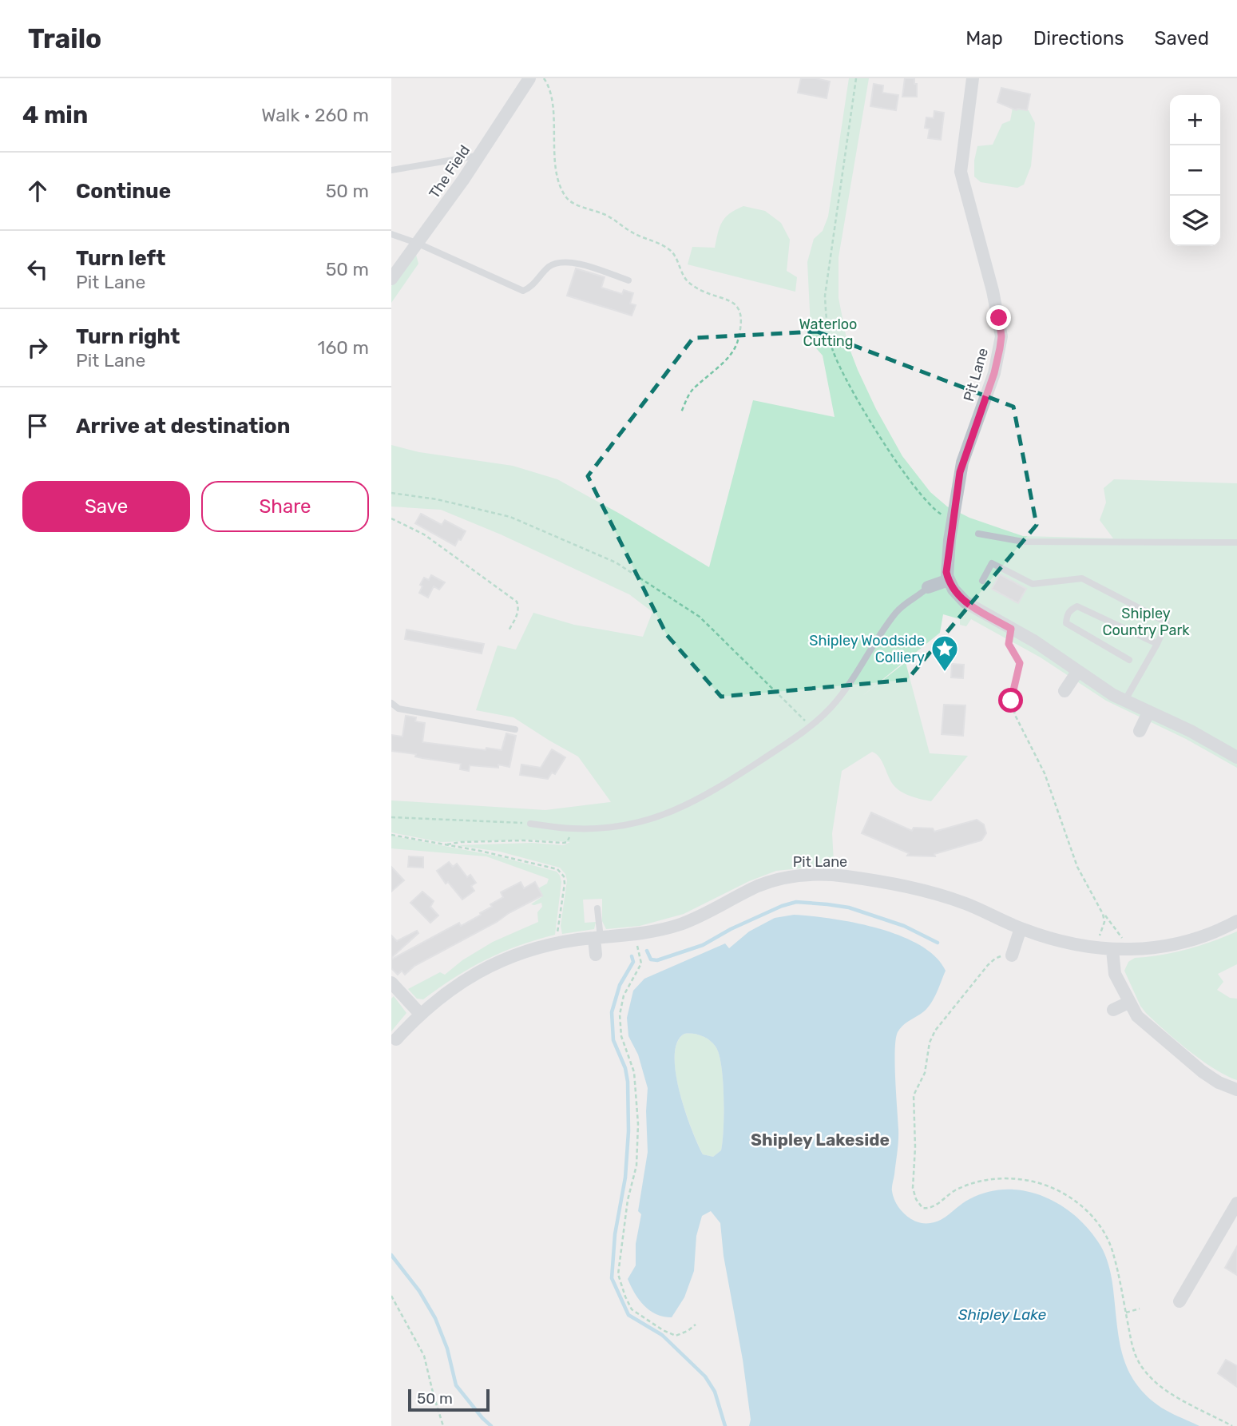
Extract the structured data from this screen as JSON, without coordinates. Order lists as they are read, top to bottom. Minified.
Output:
{"streets":{"street":["The Field","Pit Lane"]},"districts":["Shipley Lakeside"],"water":["Shipley Lake"],"parks":["Waterloo Cutting","Shipley Country Park"],"places":{"place":["Shipley Woodside Colliery"]},"scale_bar":"50 m","page":{"header":"Trailo","nav":["Map","Directions","Saved"],"heading":["4 min","Walk · 260 m"],"map_buttons":["+","−"],"list":[["Continue","50 m"],["Turn left","Pit Lane","50 m"],["Turn right","Pit Lane","160 m"],"Arrive at destination"],"buttons":["Save","Share"],"scale":"50 m"}}
